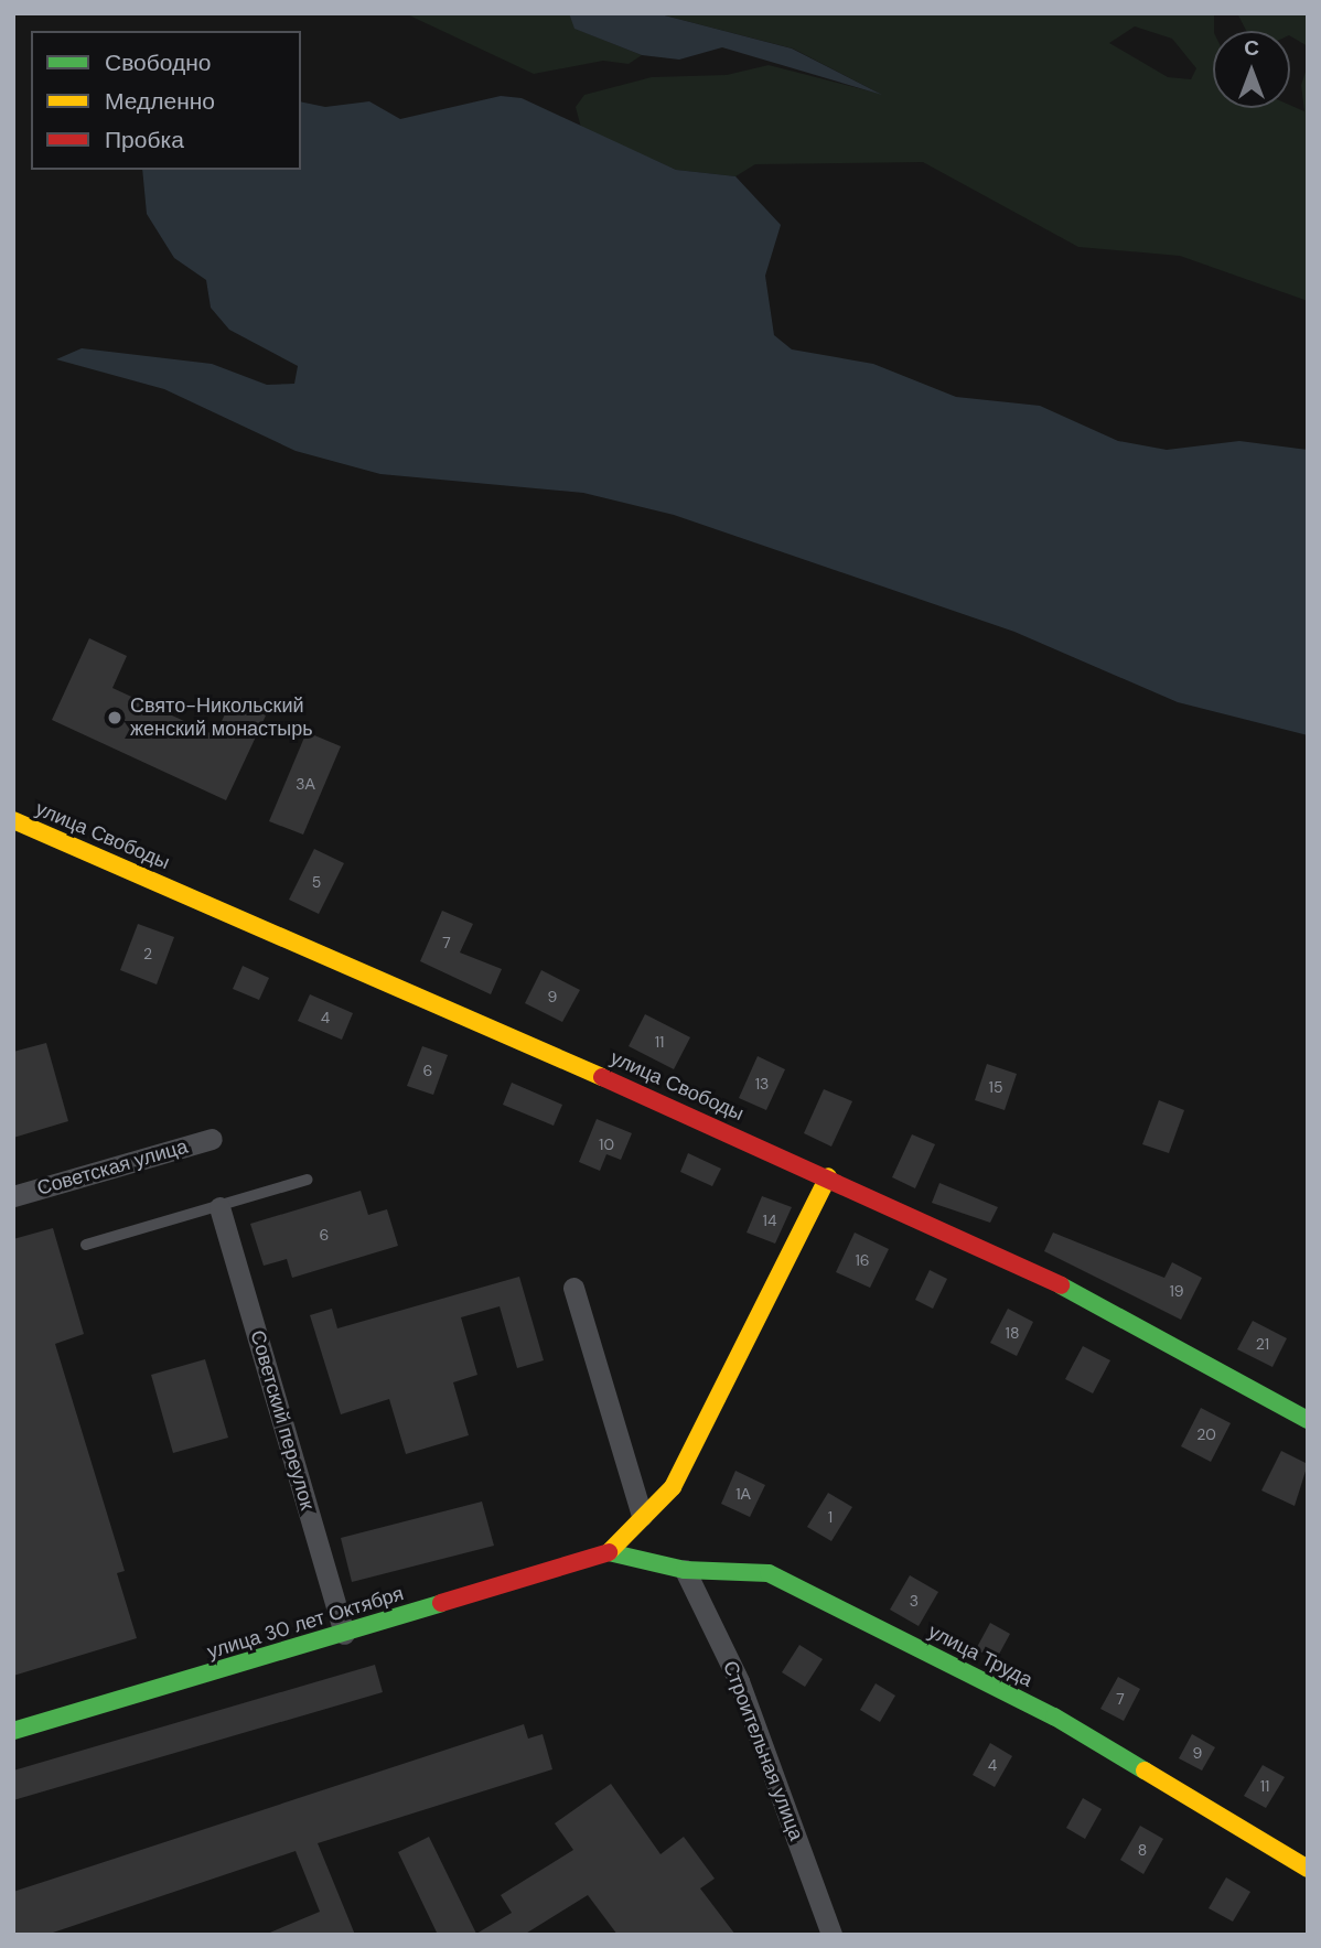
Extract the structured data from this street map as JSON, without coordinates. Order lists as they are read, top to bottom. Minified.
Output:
{"streets":{"street":["улица Свободы","Советская улица","Советский переулок","улица 30 лет Октября","улица Труда","Строительная улица"]},"crossings":[["Советский переулок","улица 30 лет Октября"],["улица 30 лет Октября","улица Труда"],["улица Труда","Строительная улица"]],"places":["Свято-Никольский женский монастырь"],"house_numbers":["3А","5","7","2","9","4","11","6","13","15","10","14","6","16","19","18","21","20","1А","1","3","7","9","4","11","8"],"legend":["Свободно","Медленно","Пробка"],"north":"top"}
